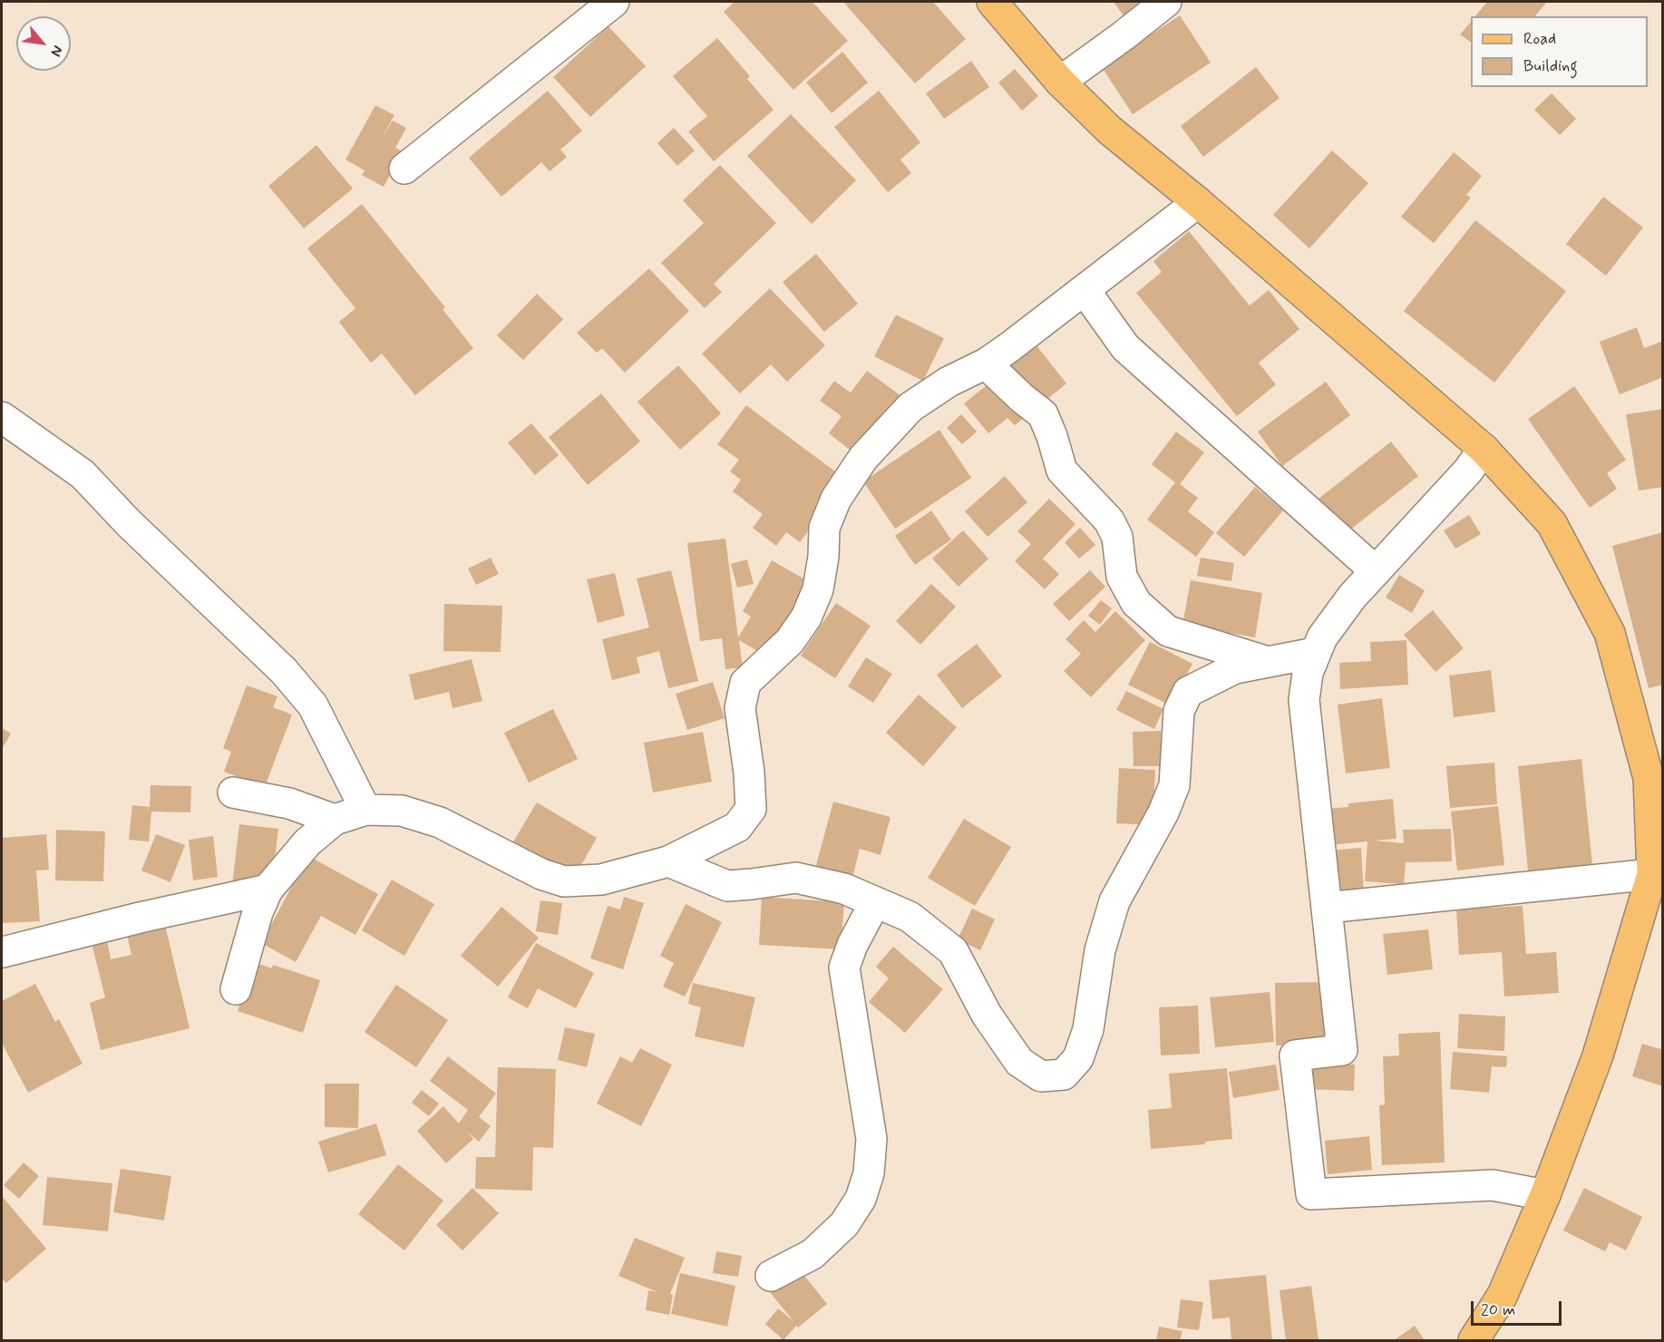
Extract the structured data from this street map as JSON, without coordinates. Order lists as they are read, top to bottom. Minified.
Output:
{"legend":["Road","Building"],"scale_bar":"20 m","north":"bottom right"}
